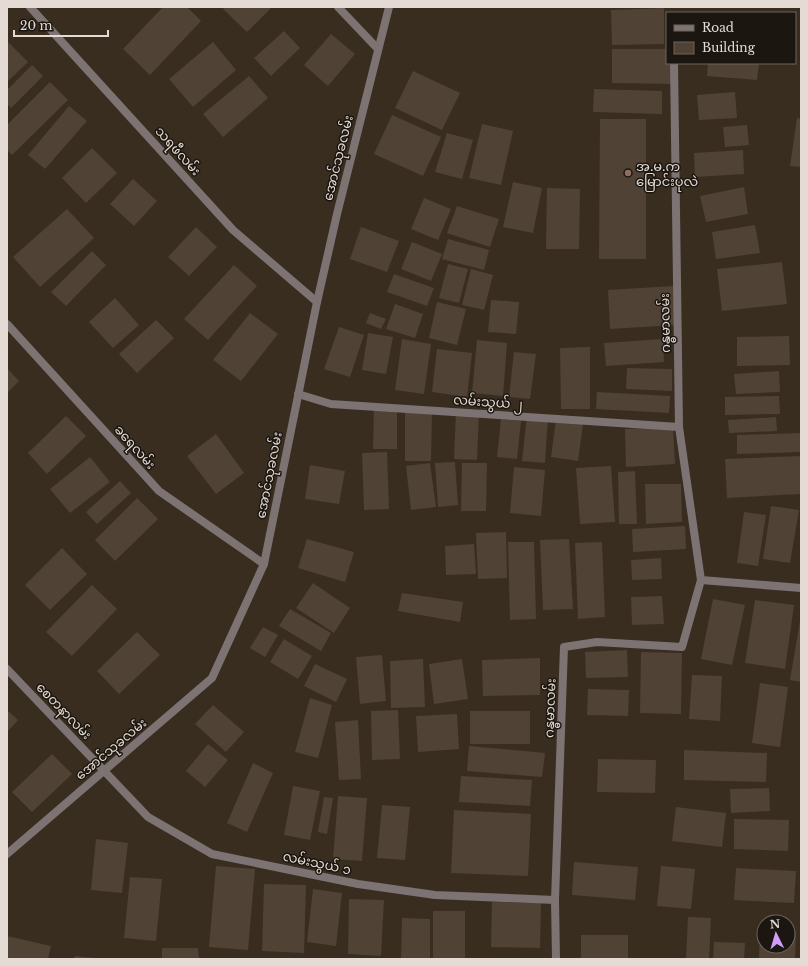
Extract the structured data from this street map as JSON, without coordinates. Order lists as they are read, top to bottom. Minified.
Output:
{"streets":{"street":["သရဖီလမ်း","အောင်သုခလမ်း","ဂန္ဓမာလမ်း","လမ်းသွယ် ၂","ခရေလမ်း","စေတနာလမ်း","လမ်းသွယ် ၁"]},"crossings":[["သရဖီလမ်း","အောင်သုခလမ်း"],["အောင်သုခလမ်း","လမ်းသွယ် ၂"],["အောင်သုခလမ်း","ခရေလမ်း"],["အောင်သုခလမ်း","စေတနာလမ်း"],["အောင်သုခလမ်း","လမ်းသွယ် ၁"],["ဂန္ဓမာလမ်း","လမ်းသွယ် ၂"],["ဂန္ဓမာလမ်း","လမ်းသွယ် ၁"],["စေတနာလမ်း","လမ်းသွယ် ၁"]],"places":["အ.မ.က မြောင်းပုလဲ"],"legend":["Road","Building"],"scale_bar":"20 m","north":"top"}
